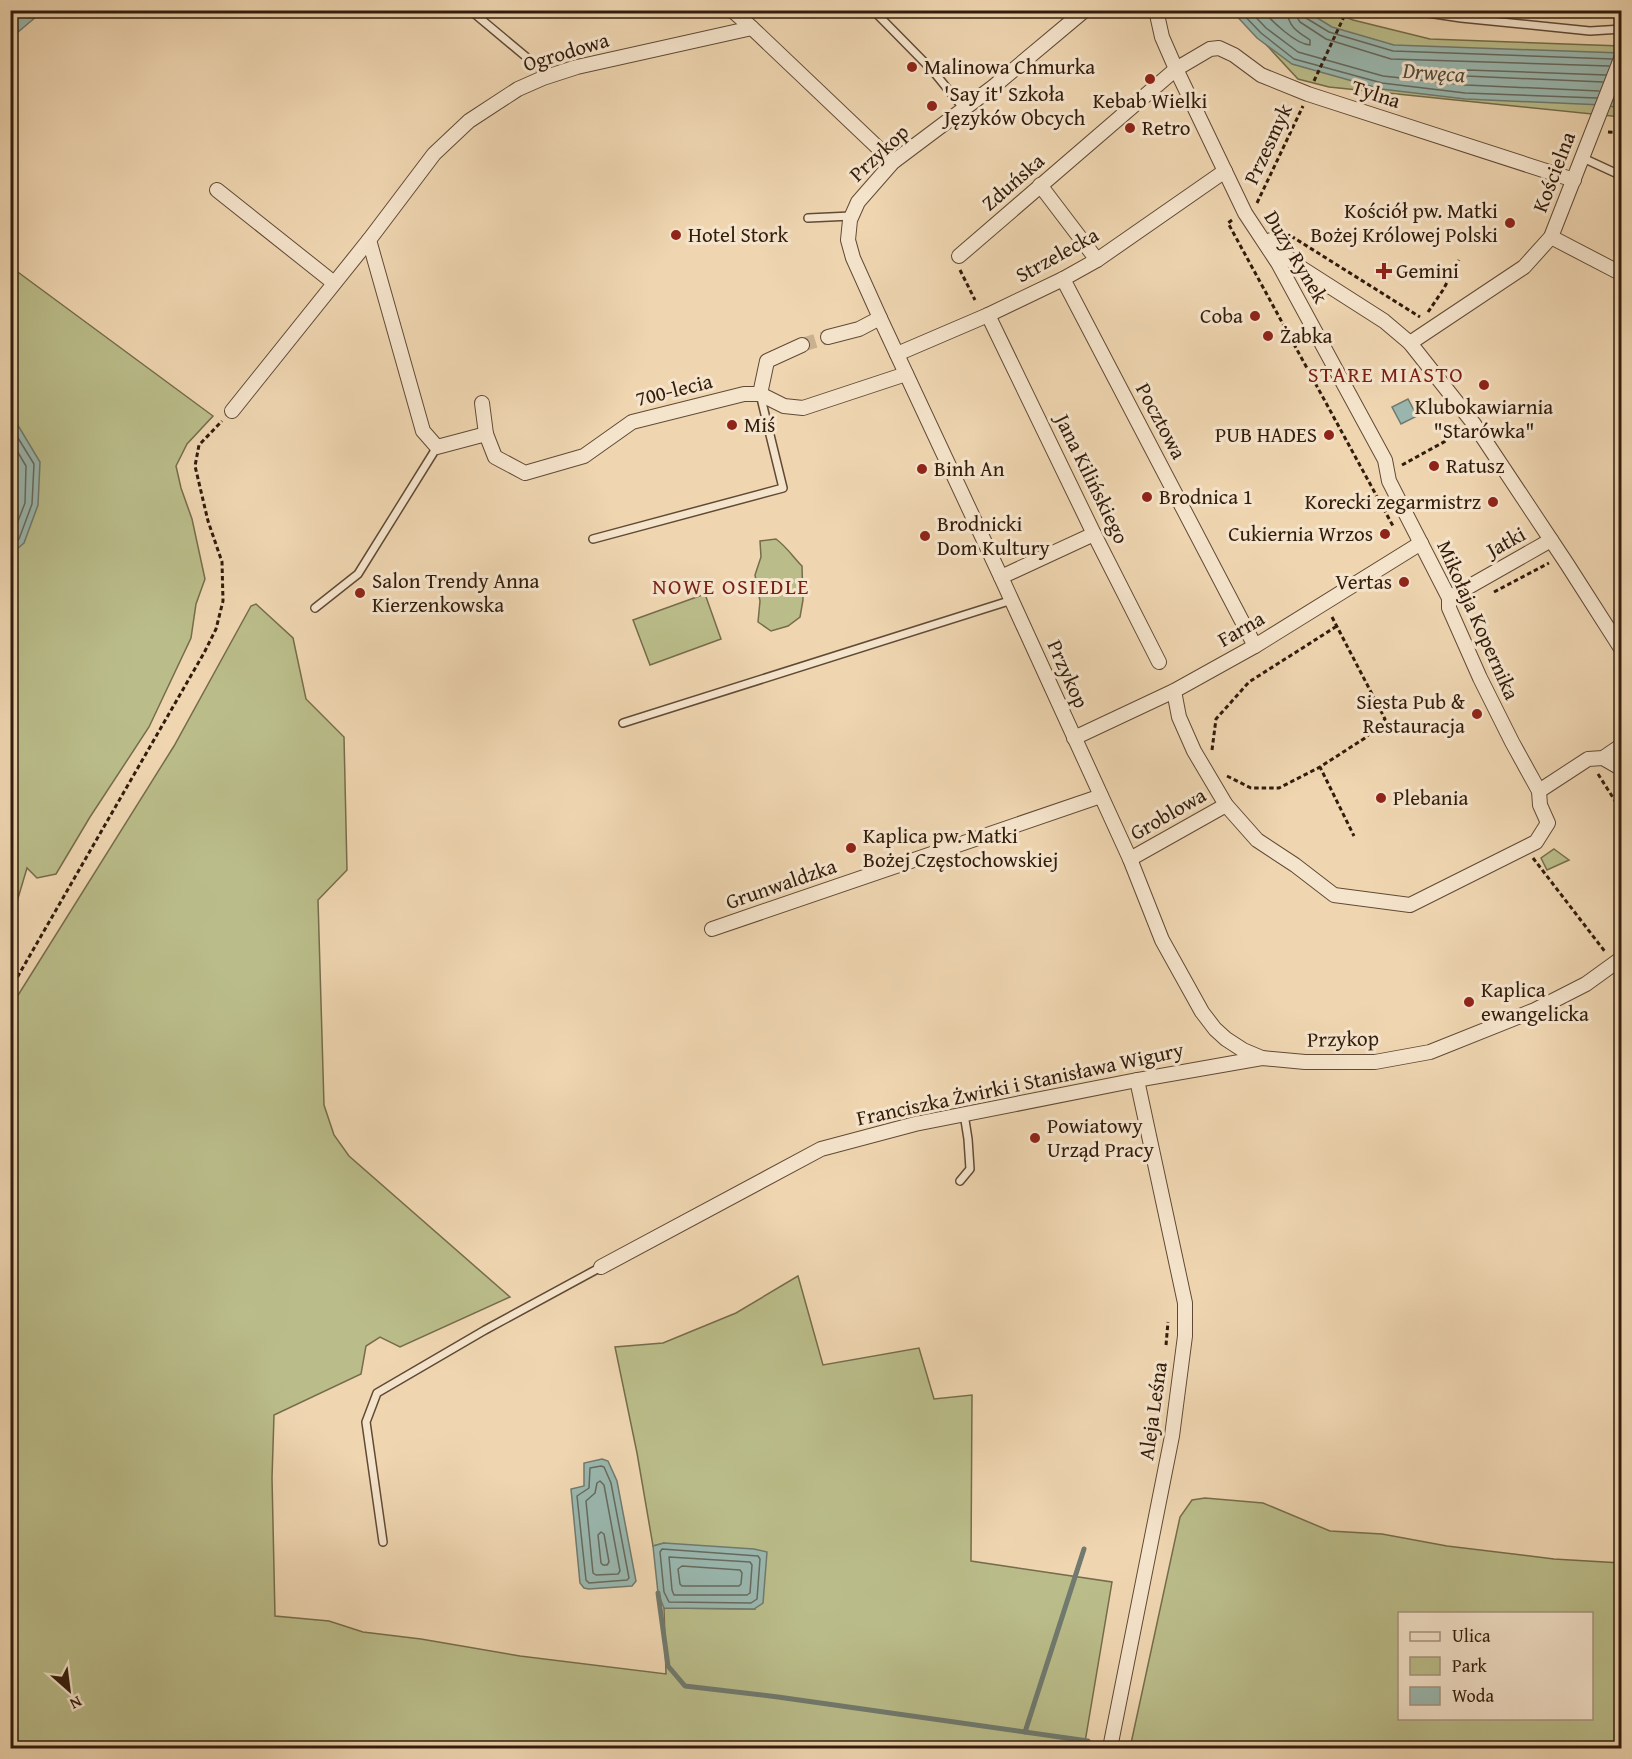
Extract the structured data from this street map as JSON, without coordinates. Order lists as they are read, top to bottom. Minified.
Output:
{"streets":{"street":["Ogrodowa","Tylna","Przykop","Kościelna","Zduńska","Strzelecka","Duży Rynek","700-lecia","Pocztowa","Jana Kilińskiego","Jatki","Mikołaja Kopernika","Farna","Groblowa","Grunwaldzka","Franciszka Żwirki i Stanisława Wigury","Aleja Leśna"],"path":["Przesmyk"]},"crossings":[["Tylna","Przesmyk"],["Tylna","Kościelna"],["Tylna","Zduńska"],["Przesmyk","Duży Rynek"],["Przykop","Strzelecka"],["Przykop","Farna"],["Przykop","Groblowa"],["Przykop","Grunwaldzka"],["Przykop","Franciszka Żwirki i Stanisława Wigury"],["Kościelna","Duży Rynek"],["Strzelecka","Pocztowa"],["Strzelecka","Jana Kilińskiego"],["Duży Rynek","Jatki"],["Duży Rynek","Mikołaja Kopernika"],["Pocztowa","Farna"],["Jatki","Mikołaja Kopernika"],["Mikołaja Kopernika","Farna"],["Franciszka Żwirki i Stanisława Wigury","Aleja Leśna"]],"districts":["STARE MIASTO","NOWE OSIEDLE"],"water":["Drwęca"],"places":{"other":["Malinowa Chmurka","Kebab Wielki","'Say it' Szkoła Języków Obcych","Retro","Kościół pw. Matki Bożej Królowej Polski","Hotel Stork","Coba","Żabka","Klubokawiarnia \"Starówka\"","Miś","PUB HADES","Ratusz","Binh An","Brodnica 1","Korecki zegarmistrz","Cukiernia Wrzos","Brodnicki Dom Kultury","Vertas","Salon Trendy Anna Kierzenkowska","Siesta Pub & Restauracja","Plebania","Kaplica pw. Matki Bożej Częstochowskiej","Kaplica ewangelicka","Powiatowy Urząd Pracy"],"health":["Gemini"]},"legend":["Ulica","Park","Woda"],"north":"bottom right"}
